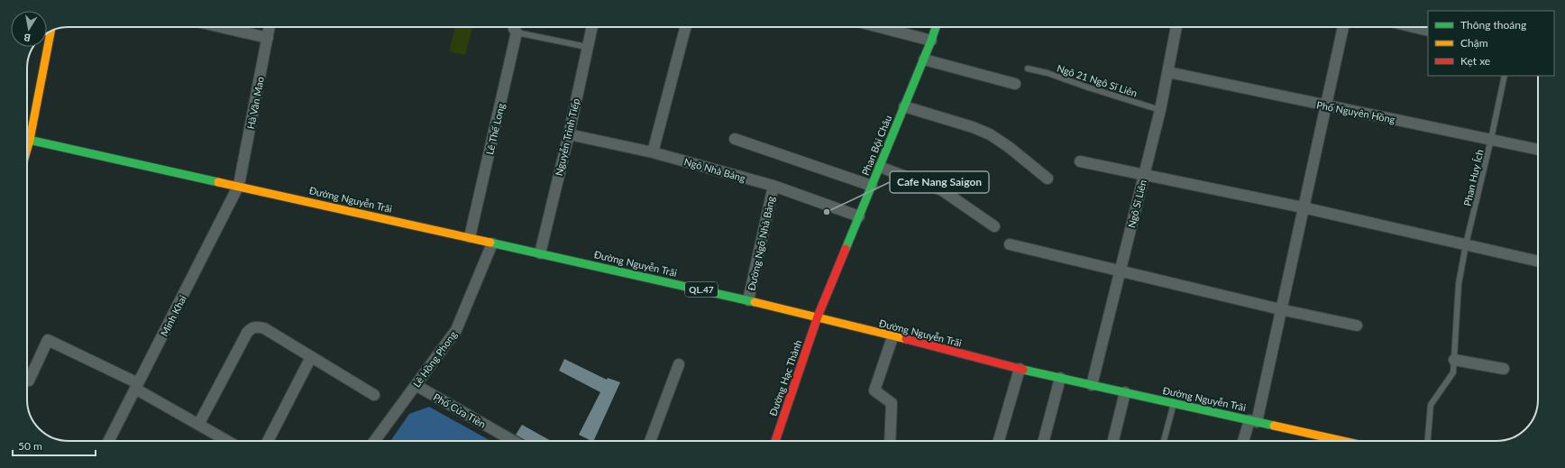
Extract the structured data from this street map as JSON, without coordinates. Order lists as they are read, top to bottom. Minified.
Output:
{"streets":{"main road":["Phan Bội Châu","Đường Nguyễn Trãi","QL.47","Đường Hạc Thành"],"street":["Hà Văn Mao","Phố Nguyên Hồng","Lê Thế Long","Nguyễn Trinh Tiếp","Ngõ Nhà Bảng","Ngô Sĩ Liên","Đường Ngõ Nhà Bảng","Minh Khai","Lê Hồng Phong","Phố Cửa Tiền"],"lane":["Ngõ 21 Ngô Sĩ Liên","Phan Huy Ích"]},"crossings":[["Ngõ 21 Ngô Sĩ Liên","Ngô Sĩ Liên"],["Hà Văn Mao","Đường Nguyễn Trãi"],["Hà Văn Mao","Minh Khai"],["Phố Nguyên Hồng","Phan Huy Ích"],["Phố Nguyên Hồng","Ngô Sĩ Liên"],["Lê Thế Long","Đường Nguyễn Trãi"],["Nguyễn Trinh Tiếp","Ngõ Nhà Bảng"],["Nguyễn Trinh Tiếp","Đường Nguyễn Trãi"],["Phan Bội Châu","Ngõ Nhà Bảng"],["Phan Bội Châu","Đường Nguyễn Trãi"],["Phan Bội Châu","Đường Hạc Thành"],["Ngõ Nhà Bảng","Đường Ngõ Nhà Bảng"],["Đường Nguyễn Trãi","Ngô Sĩ Liên"],["Đường Nguyễn Trãi","Đường Ngõ Nhà Bảng"],["Đường Nguyễn Trãi","Minh Khai"],["Đường Nguyễn Trãi","Lê Hồng Phong"],["Đường Nguyễn Trãi","Đường Hạc Thành"],["Lê Hồng Phong","Phố Cửa Tiền"]],"places":["Cafe Nang Saigon"],"legend":["Thông thoáng","Chậm","Kẹt xe"],"scale_bar":"50 m","north":"bottom"}
